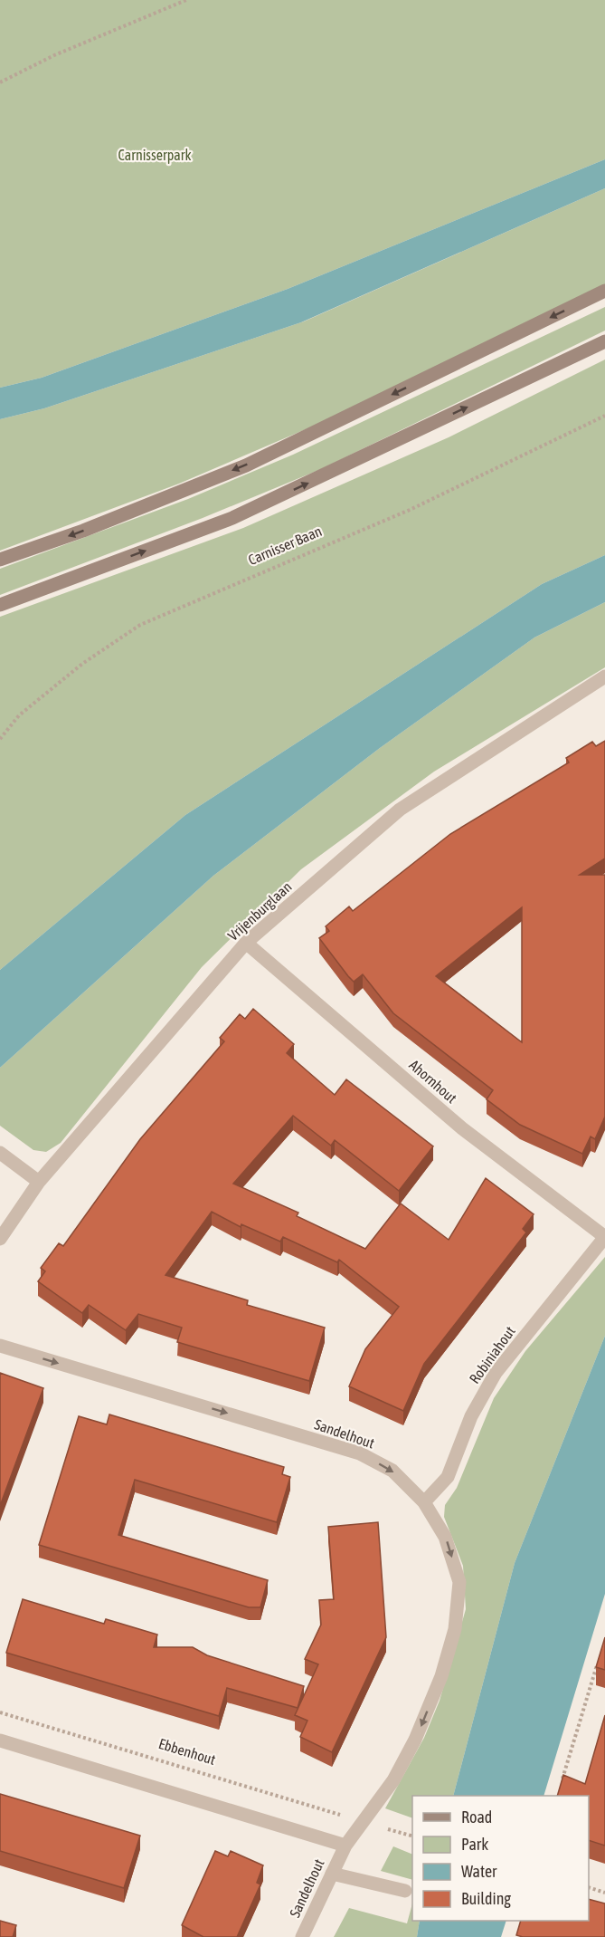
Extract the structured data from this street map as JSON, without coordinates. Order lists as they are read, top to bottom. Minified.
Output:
{"streets":{"street":["Vrijenburglaan","Ahornhout","Robiniahout","Sandelhout"],"path":["Carnisser Baan","Ebbenhout"]},"crossings":[["Vrijenburglaan","Ahornhout"],["Ahornhout","Robiniahout"],["Robiniahout","Sandelhout"],["Sandelhout","Ebbenhout"]],"parks":["Carnisserpark"],"legend":["Road","Park","Water","Building"]}
